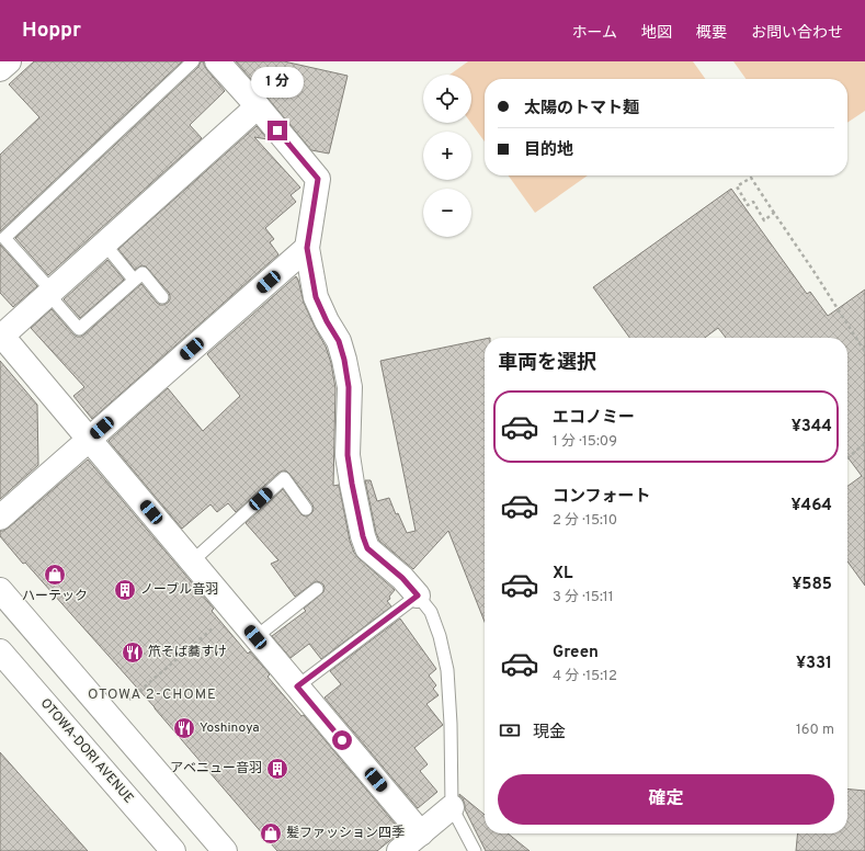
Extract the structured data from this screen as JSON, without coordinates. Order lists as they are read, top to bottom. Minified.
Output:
{"streets":{"street":["OTOWA-DORI AVENUE"]},"districts":["OTOWA 2-CHOME"],"places":{"shop":["ハーテック","髪ファッション四季"],"building":["ノーブル音羽","アベニュー音羽"],"restaurant":["笊そば蕎すけ","Yoshinoya"]},"page":{"header":"Hoppr","nav":["ホーム","地図","概要","お問い合わせ"],"bubble":"1 分","map_buttons":["+","−"],"banner":["太陽のトマト麺","目的地"],"heading":"車両を選択","list":[{"name":"エコノミー","note":"1 分 · 15:09","value":"¥344"},{"name":"コンフォート","note":"2 分 · 15:10","value":"¥464"},{"name":"XL","note":"3 分 · 15:11","value":"¥585"},{"name":"Green","note":"4 分 · 15:12","value":"¥331"}],"pay":["現金","160 m"],"buttons":"確定"}}
